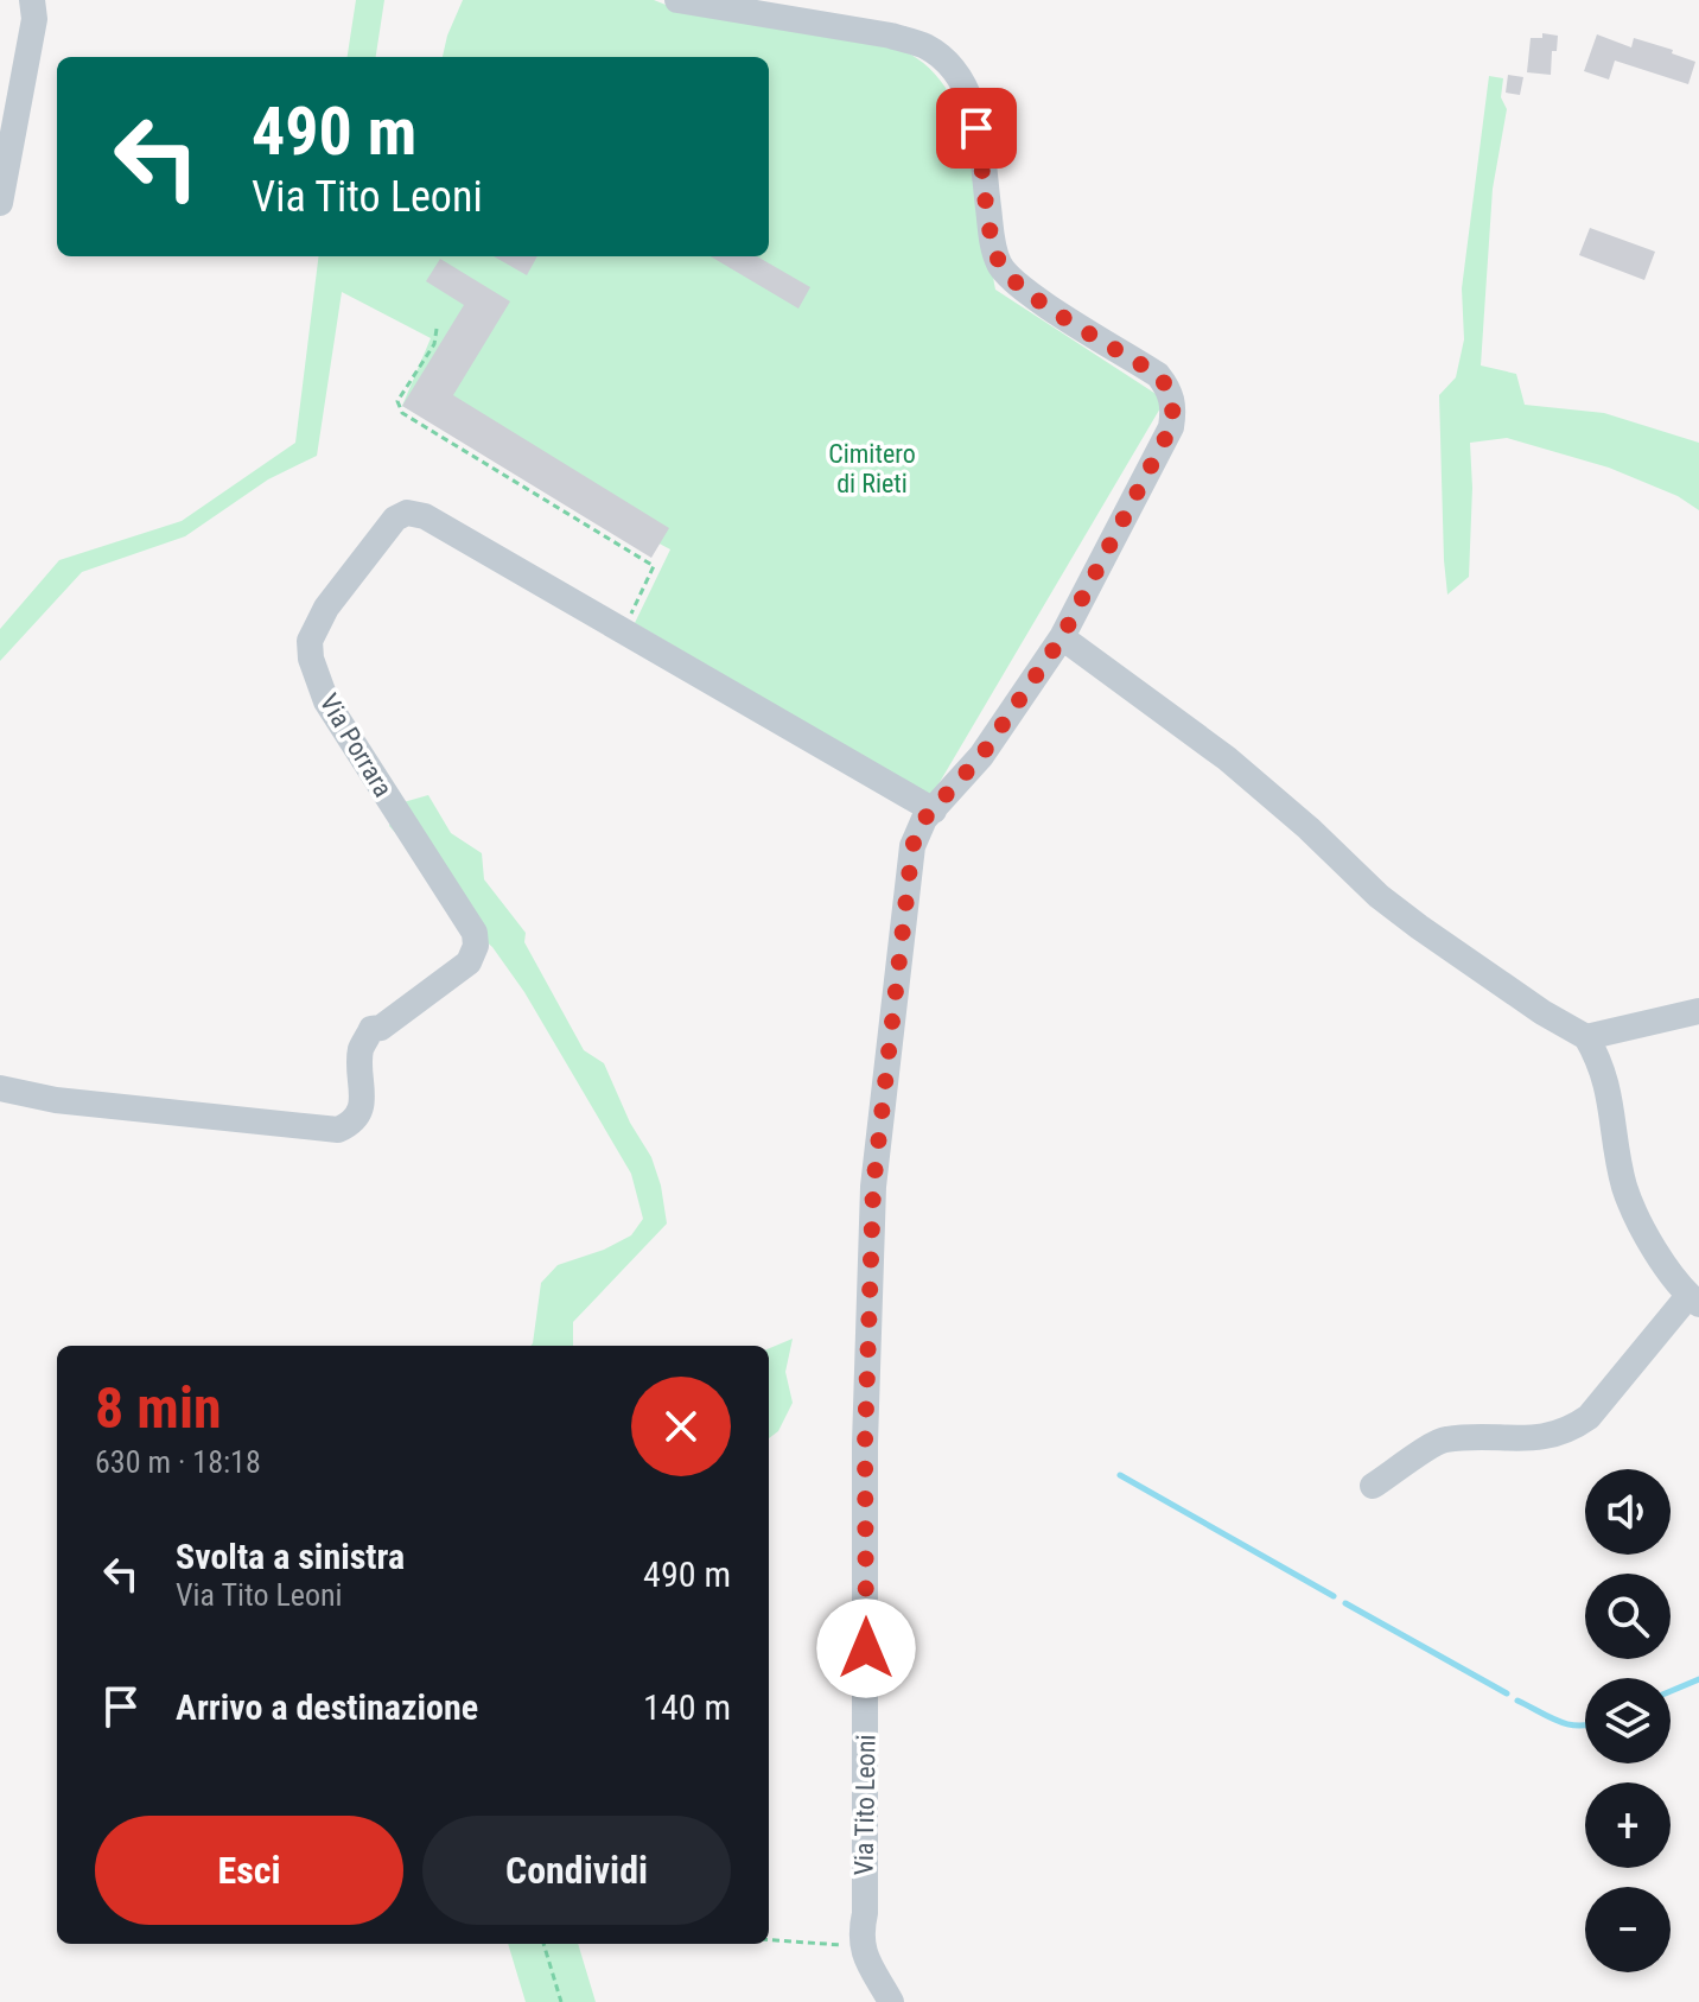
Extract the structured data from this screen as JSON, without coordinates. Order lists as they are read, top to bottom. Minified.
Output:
{"streets":{"street":["Via Porrara","Via Tito Leoni"]},"crossings":[["Via Porrara","Via Tito Leoni"]],"parks":["Cimitero di Rieti"],"page":{"turn":["490 m","Via Tito Leoni"],"heading":["8 min","630 m · 18:18"],"map_buttons":["+","−"],"list":[{"name":"Svolta a sinistra","note":"Via Tito Leoni","value":"490 m"},{"name":"Arrivo a destinazione","value":"140 m"}],"buttons":["Esci","Condividi"]}}
